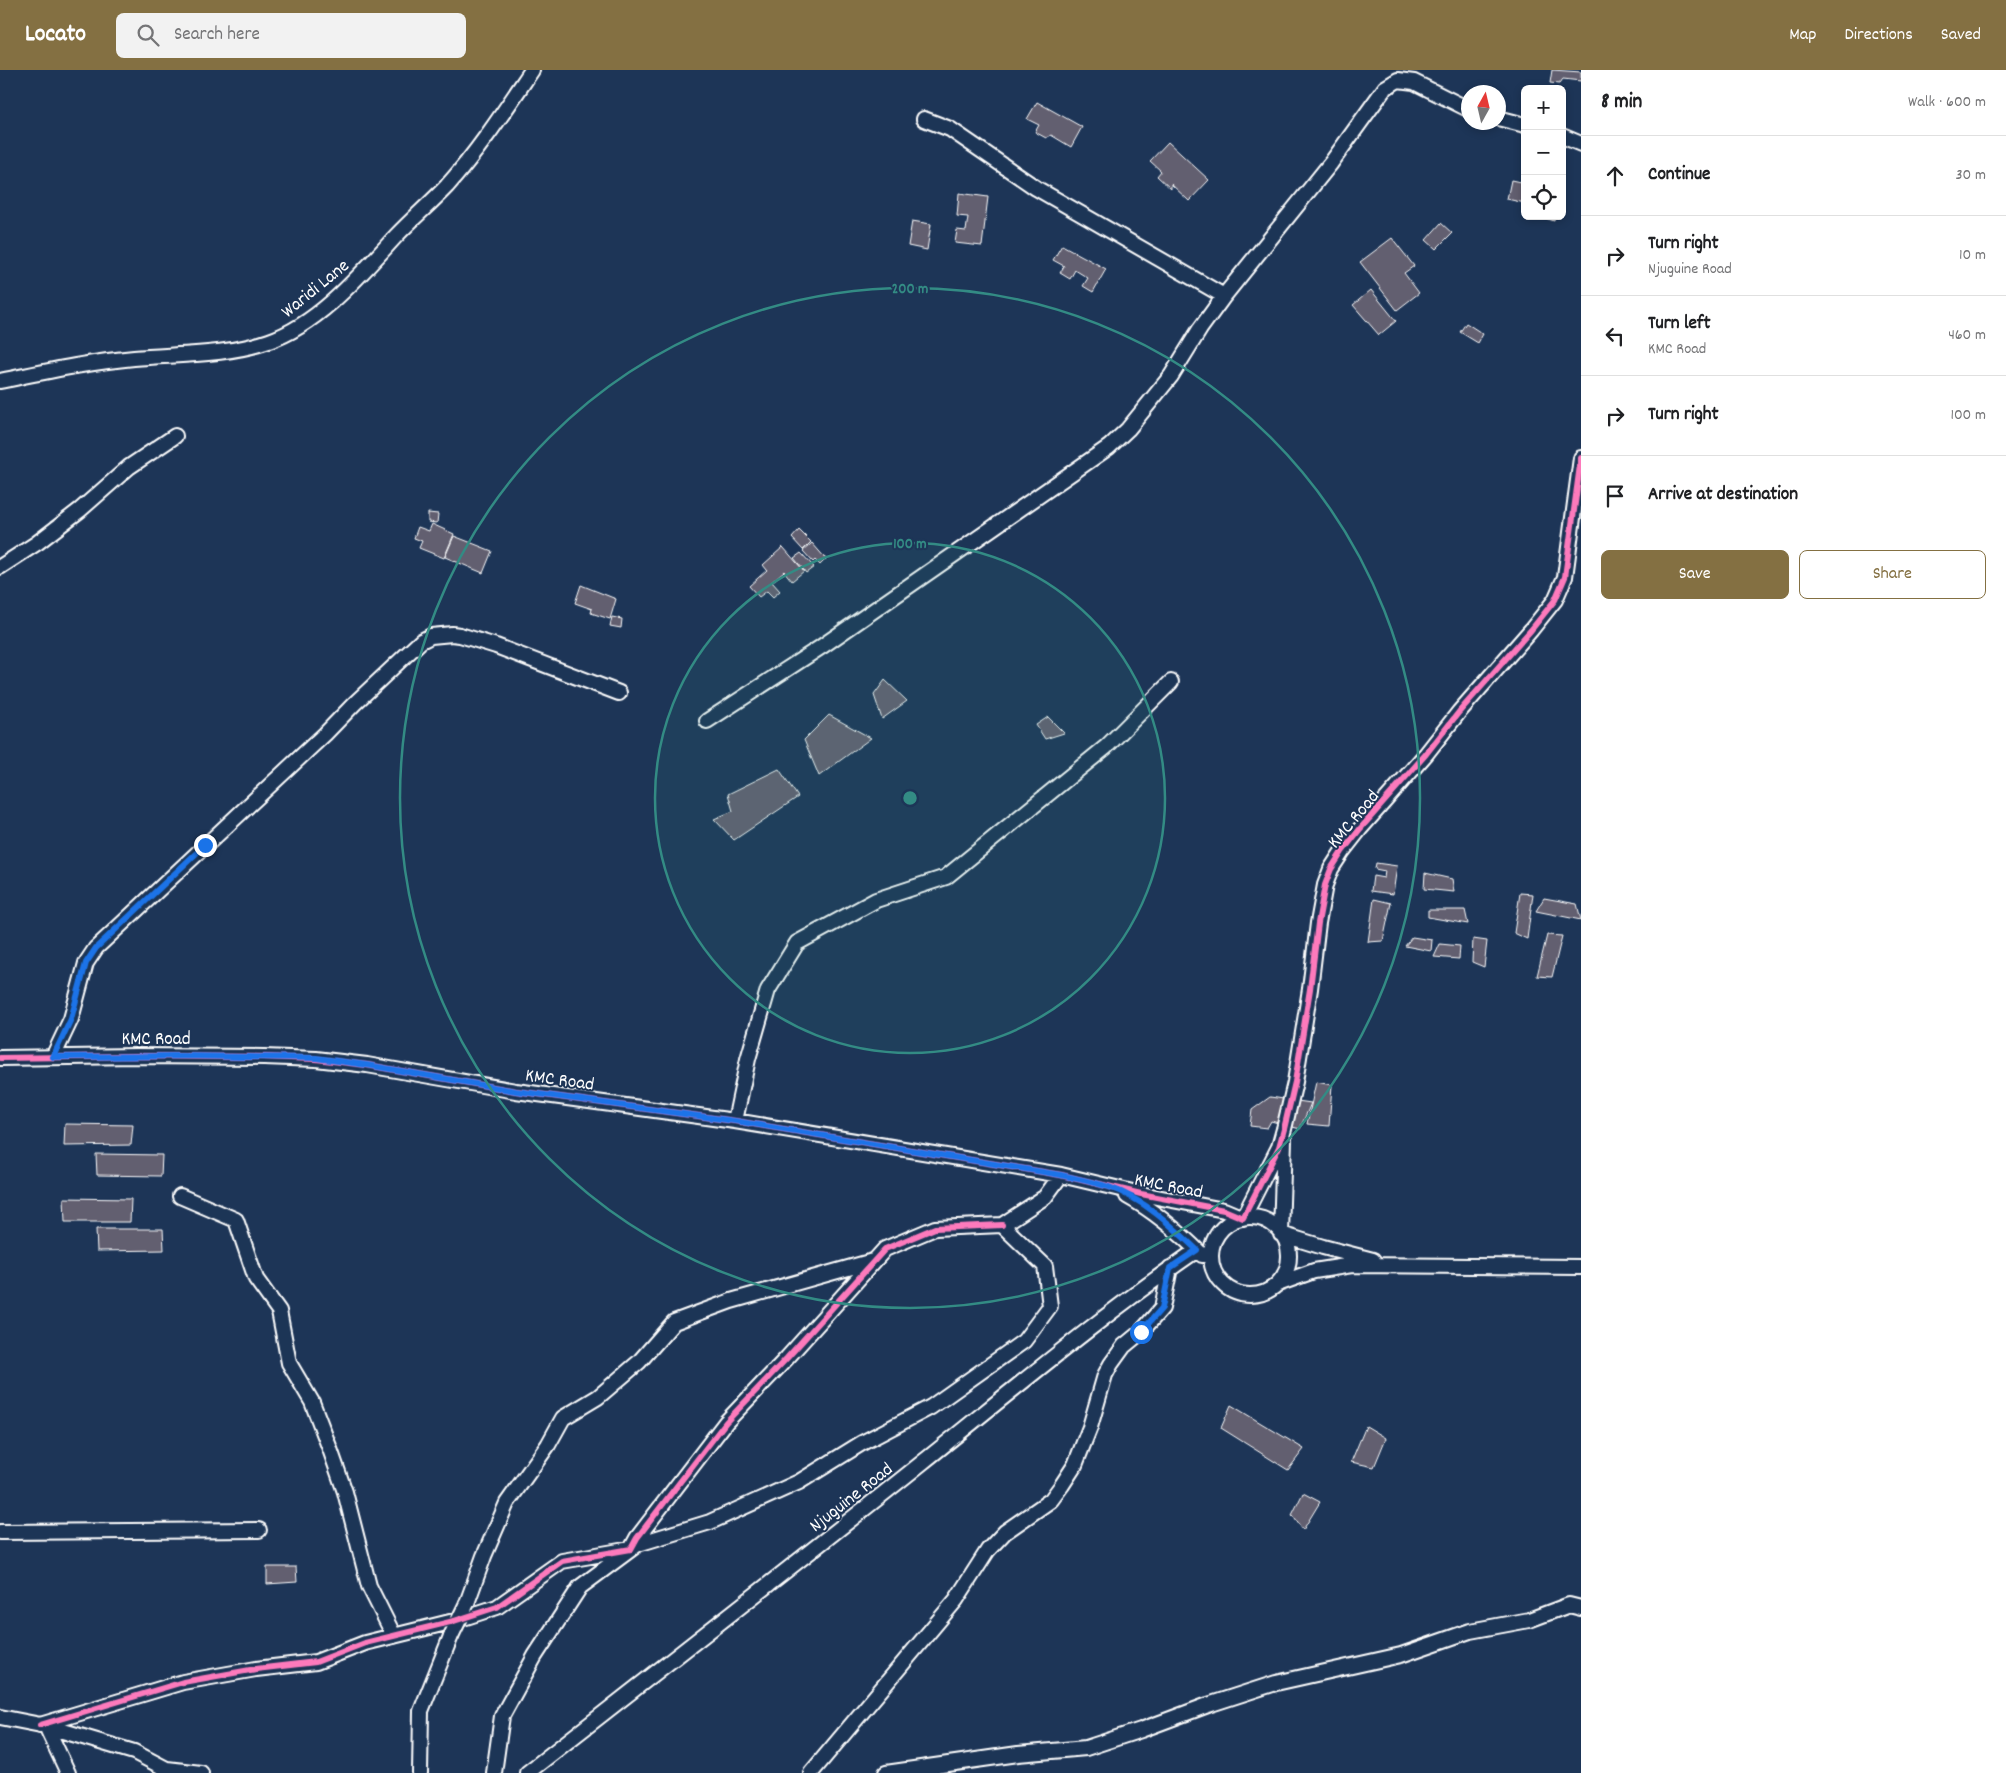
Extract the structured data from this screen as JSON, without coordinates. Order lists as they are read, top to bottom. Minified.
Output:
{"streets":{"street":["Waridi Lane","KMC Road","Njuguine Road"]},"crossings":[["KMC Road","Njuguine Road"]],"north":"top","page":{"header":"Locato","search":"Search here","nav":["Map","Directions","Saved"],"heading":["8 min","Walk · 600 m"],"map_buttons":["+","−"],"list":[["Continue","30 m"],["Turn right","Njuguine Road","10 m"],["Turn left","KMC Road","460 m"],["Turn right","100 m"],"Arrive at destination"],"buttons":["Save","Share"]},"rings":["200 m","100 m"]}
